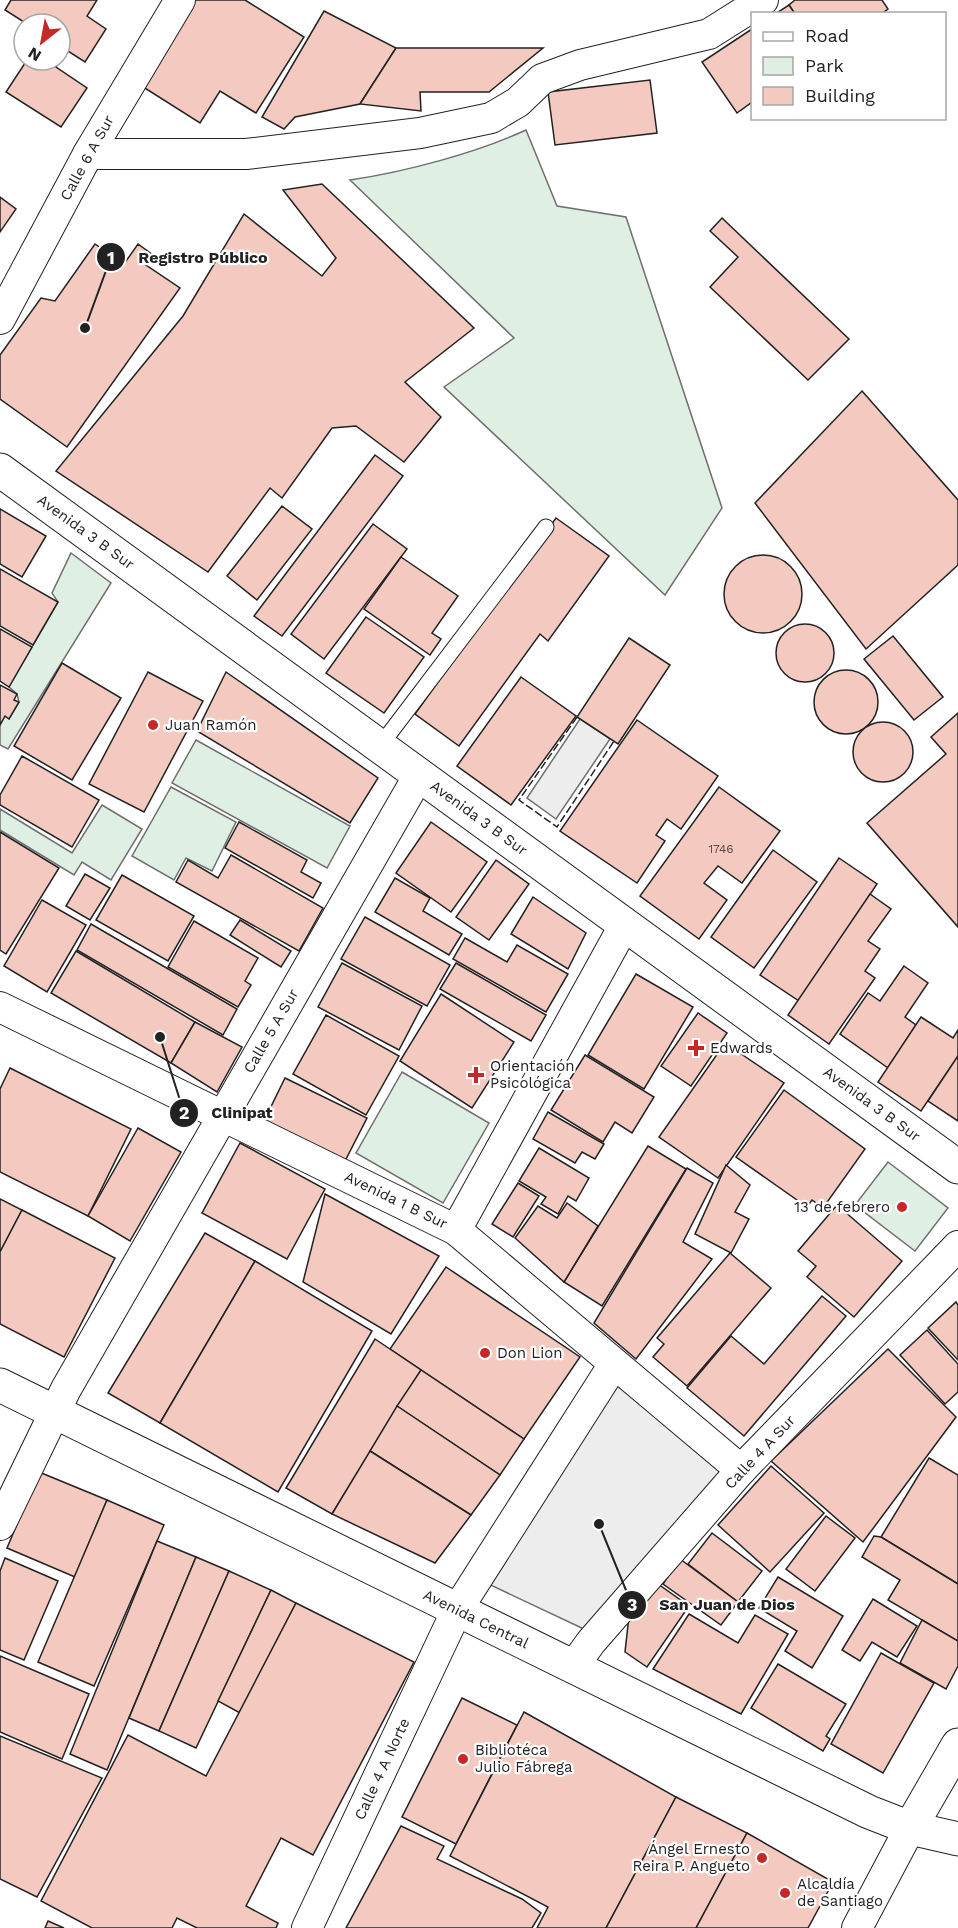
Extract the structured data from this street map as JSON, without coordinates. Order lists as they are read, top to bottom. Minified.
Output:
{"streets":{"main road":["Avenida 3 B Sur","Avenida Central"],"street":["Calle 6 A Sur","Calle 5 A Sur","Avenida 1 B Sur","Calle 4 A Sur","Calle 4 A Norte"]},"crossings":[["Avenida 3 B Sur","Calle 5 A Sur"],["Calle 5 A Sur","Avenida 1 B Sur"],["Calle 5 A Sur","Avenida Central"],["Avenida 1 B Sur","Calle 4 A Sur"],["Calle 4 A Sur","Avenida Central"],["Avenida Central","Calle 4 A Norte"]],"places":{"other":["Registro Público","Juan Ramón","Clinipat","13 de febrero","Don Lion","San Juan de Dios","Bibliotéca Julio Fábrega","Ángel Ernesto Reira P. Angueto","Alcaldía de Santiago"],"health":["Edwards","Orientación Psicológica"]},"house_numbers":["1746"],"legend":["Road","Park","Building"],"north":"bottom left"}
